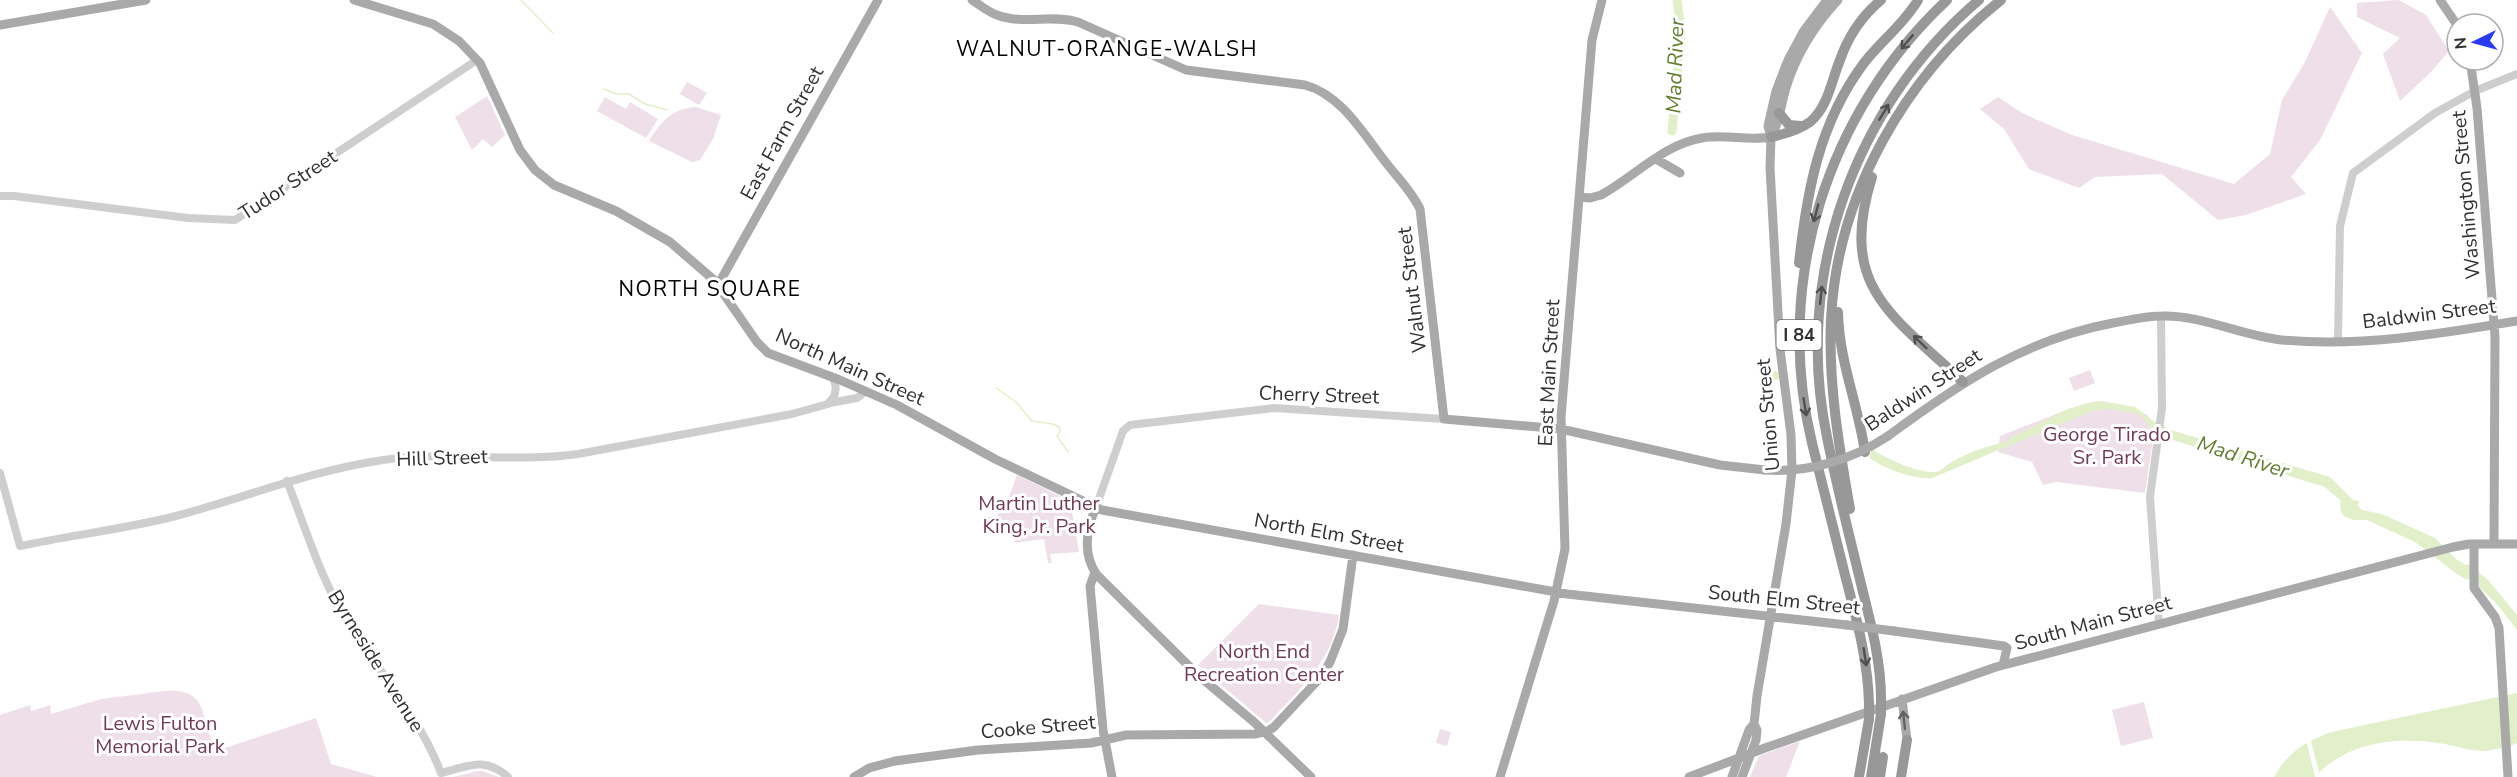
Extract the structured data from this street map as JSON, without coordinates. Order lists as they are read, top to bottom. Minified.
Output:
{"streets":{"highway":["I 84"],"main road":["East Farm Street","Washington Street","Walnut Street","Baldwin Street","North Main Street","East Main Street","Cherry Street","Union Street","North Elm Street","South Elm Street","South Main Street","Cooke Street"],"street":["Tudor Street","Hill Street","Byrneside Avenue"]},"crossings":[["East Farm Street","North Main Street"],["Tudor Street","North Main Street"],["Washington Street","Baldwin Street"],["Washington Street","South Main Street"],["Walnut Street","Cherry Street"],["Baldwin Street","East Main Street"],["Baldwin Street","Cherry Street"],["North Main Street","Cherry Street"],["North Main Street","Hill Street"],["North Main Street","North Elm Street"],["East Main Street","Cherry Street"],["East Main Street","North Elm Street"],["East Main Street","South Elm Street"],["Cherry Street","North Elm Street"],["Union Street","South Elm Street"],["Union Street","South Main Street"],["Hill Street","Byrneside Avenue"],["North Elm Street","South Elm Street"],["South Elm Street","South Main Street"]],"districts":["WALNUT-ORANGE-WALSH","NORTH SQUARE"],"water":["Mad River"],"parks":["George Tirado Sr. Park","Martin Luther King, Jr. Park","North End Recreation Center","Lewis Fulton Memorial Park"],"north":"left"}
